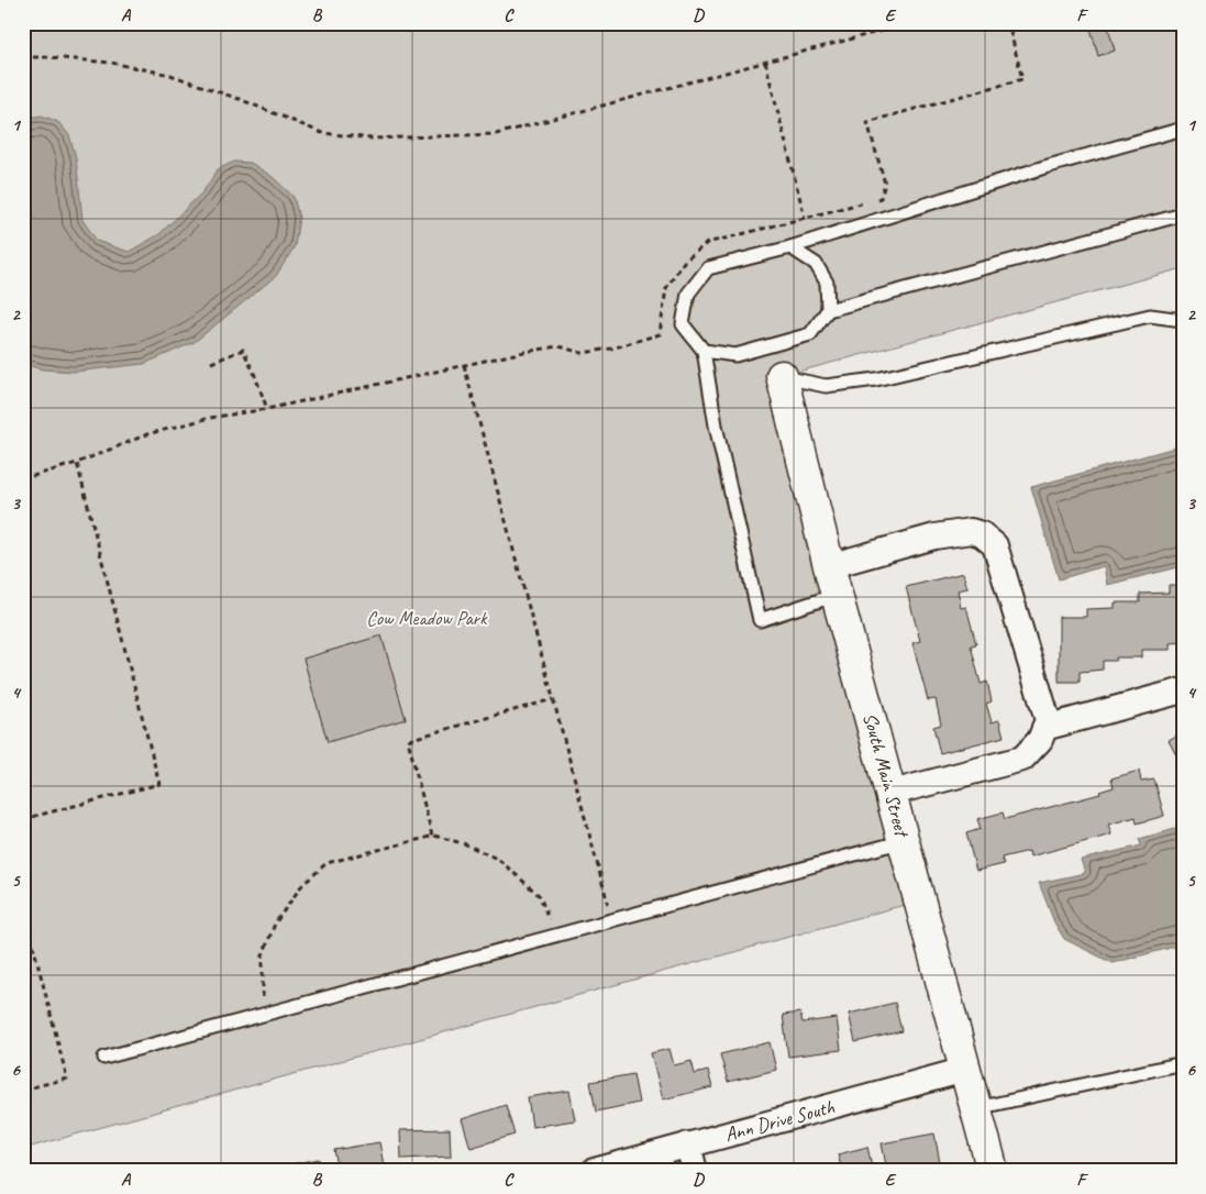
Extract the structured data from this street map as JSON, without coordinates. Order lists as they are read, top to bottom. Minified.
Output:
{"streets":{"street":["South Main Street","Ann Drive South"]},"crossings":[["South Main Street","Ann Drive South"]],"parks":["Cow Meadow Park"],"grid":{"columns":["A","B","C","D","E","F"],"rows":["1","2","3","4","5","6"]}}
